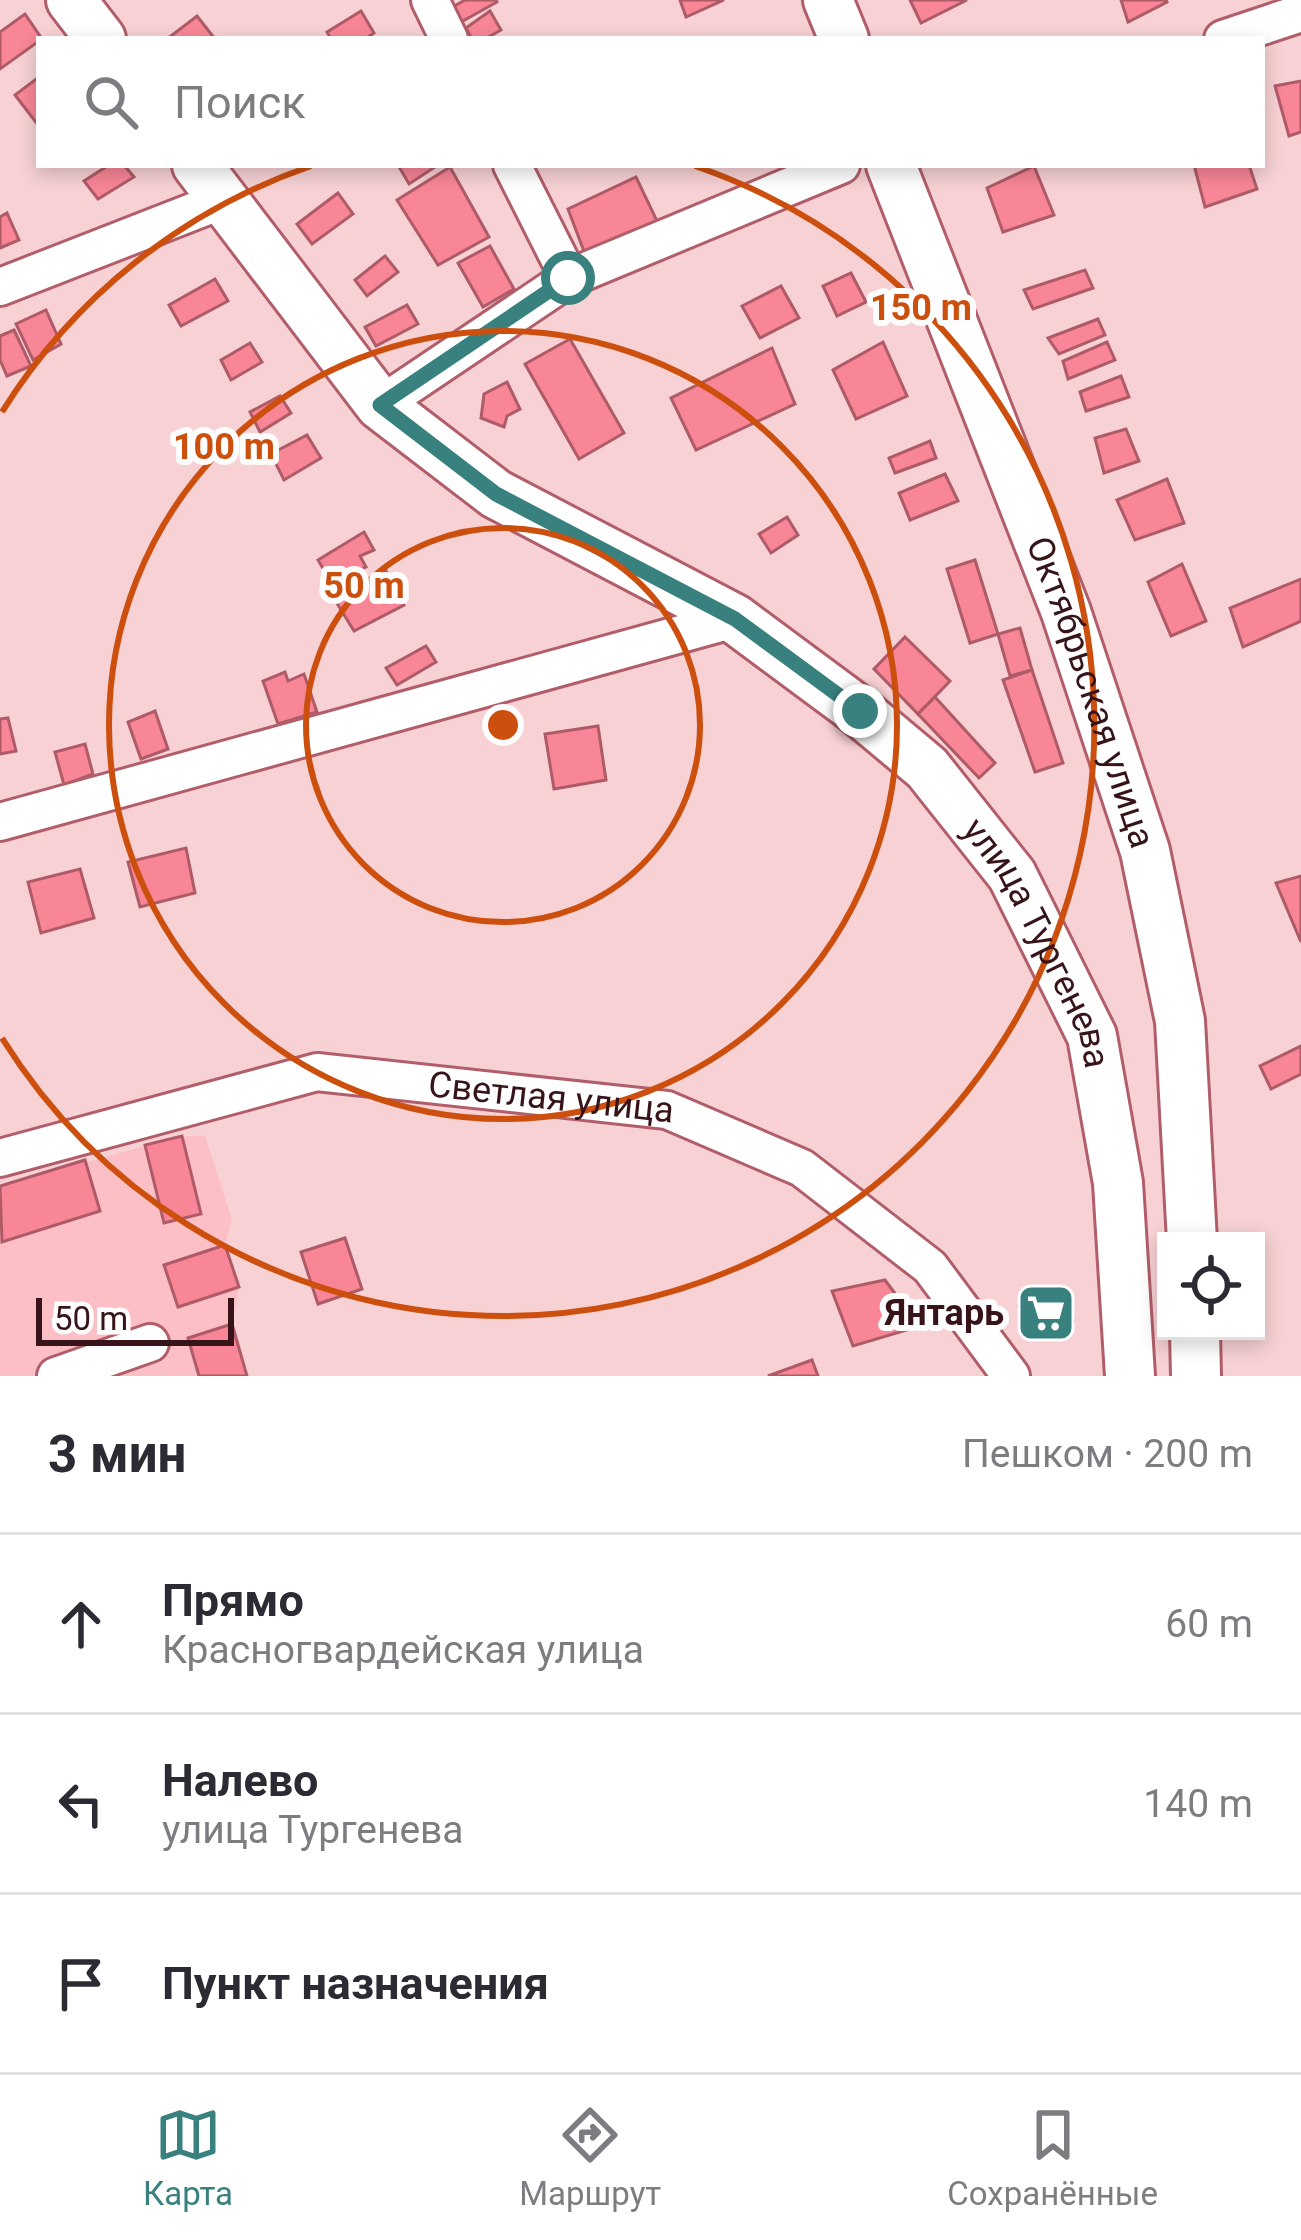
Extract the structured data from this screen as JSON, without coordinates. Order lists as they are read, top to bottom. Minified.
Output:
{"streets":{"main road":["Октябрьская улица","улица Тургенева"],"street":["Светлая улица"]},"places":{"supermarket":["Янтарь"]},"scale_bar":"50 m","page":{"search":"Поиск","scale":"50 m","heading":["3 мин","Пешком · 200 m"],"list":[["Прямо","Красногвардейская улица","60 m"],["Налево","улица Тургенева","140 m"],"Пункт назначения"],"nav":["Карта","Маршрут","Сохранённые"]},"rings":["150 m","100 m","50 m"]}
